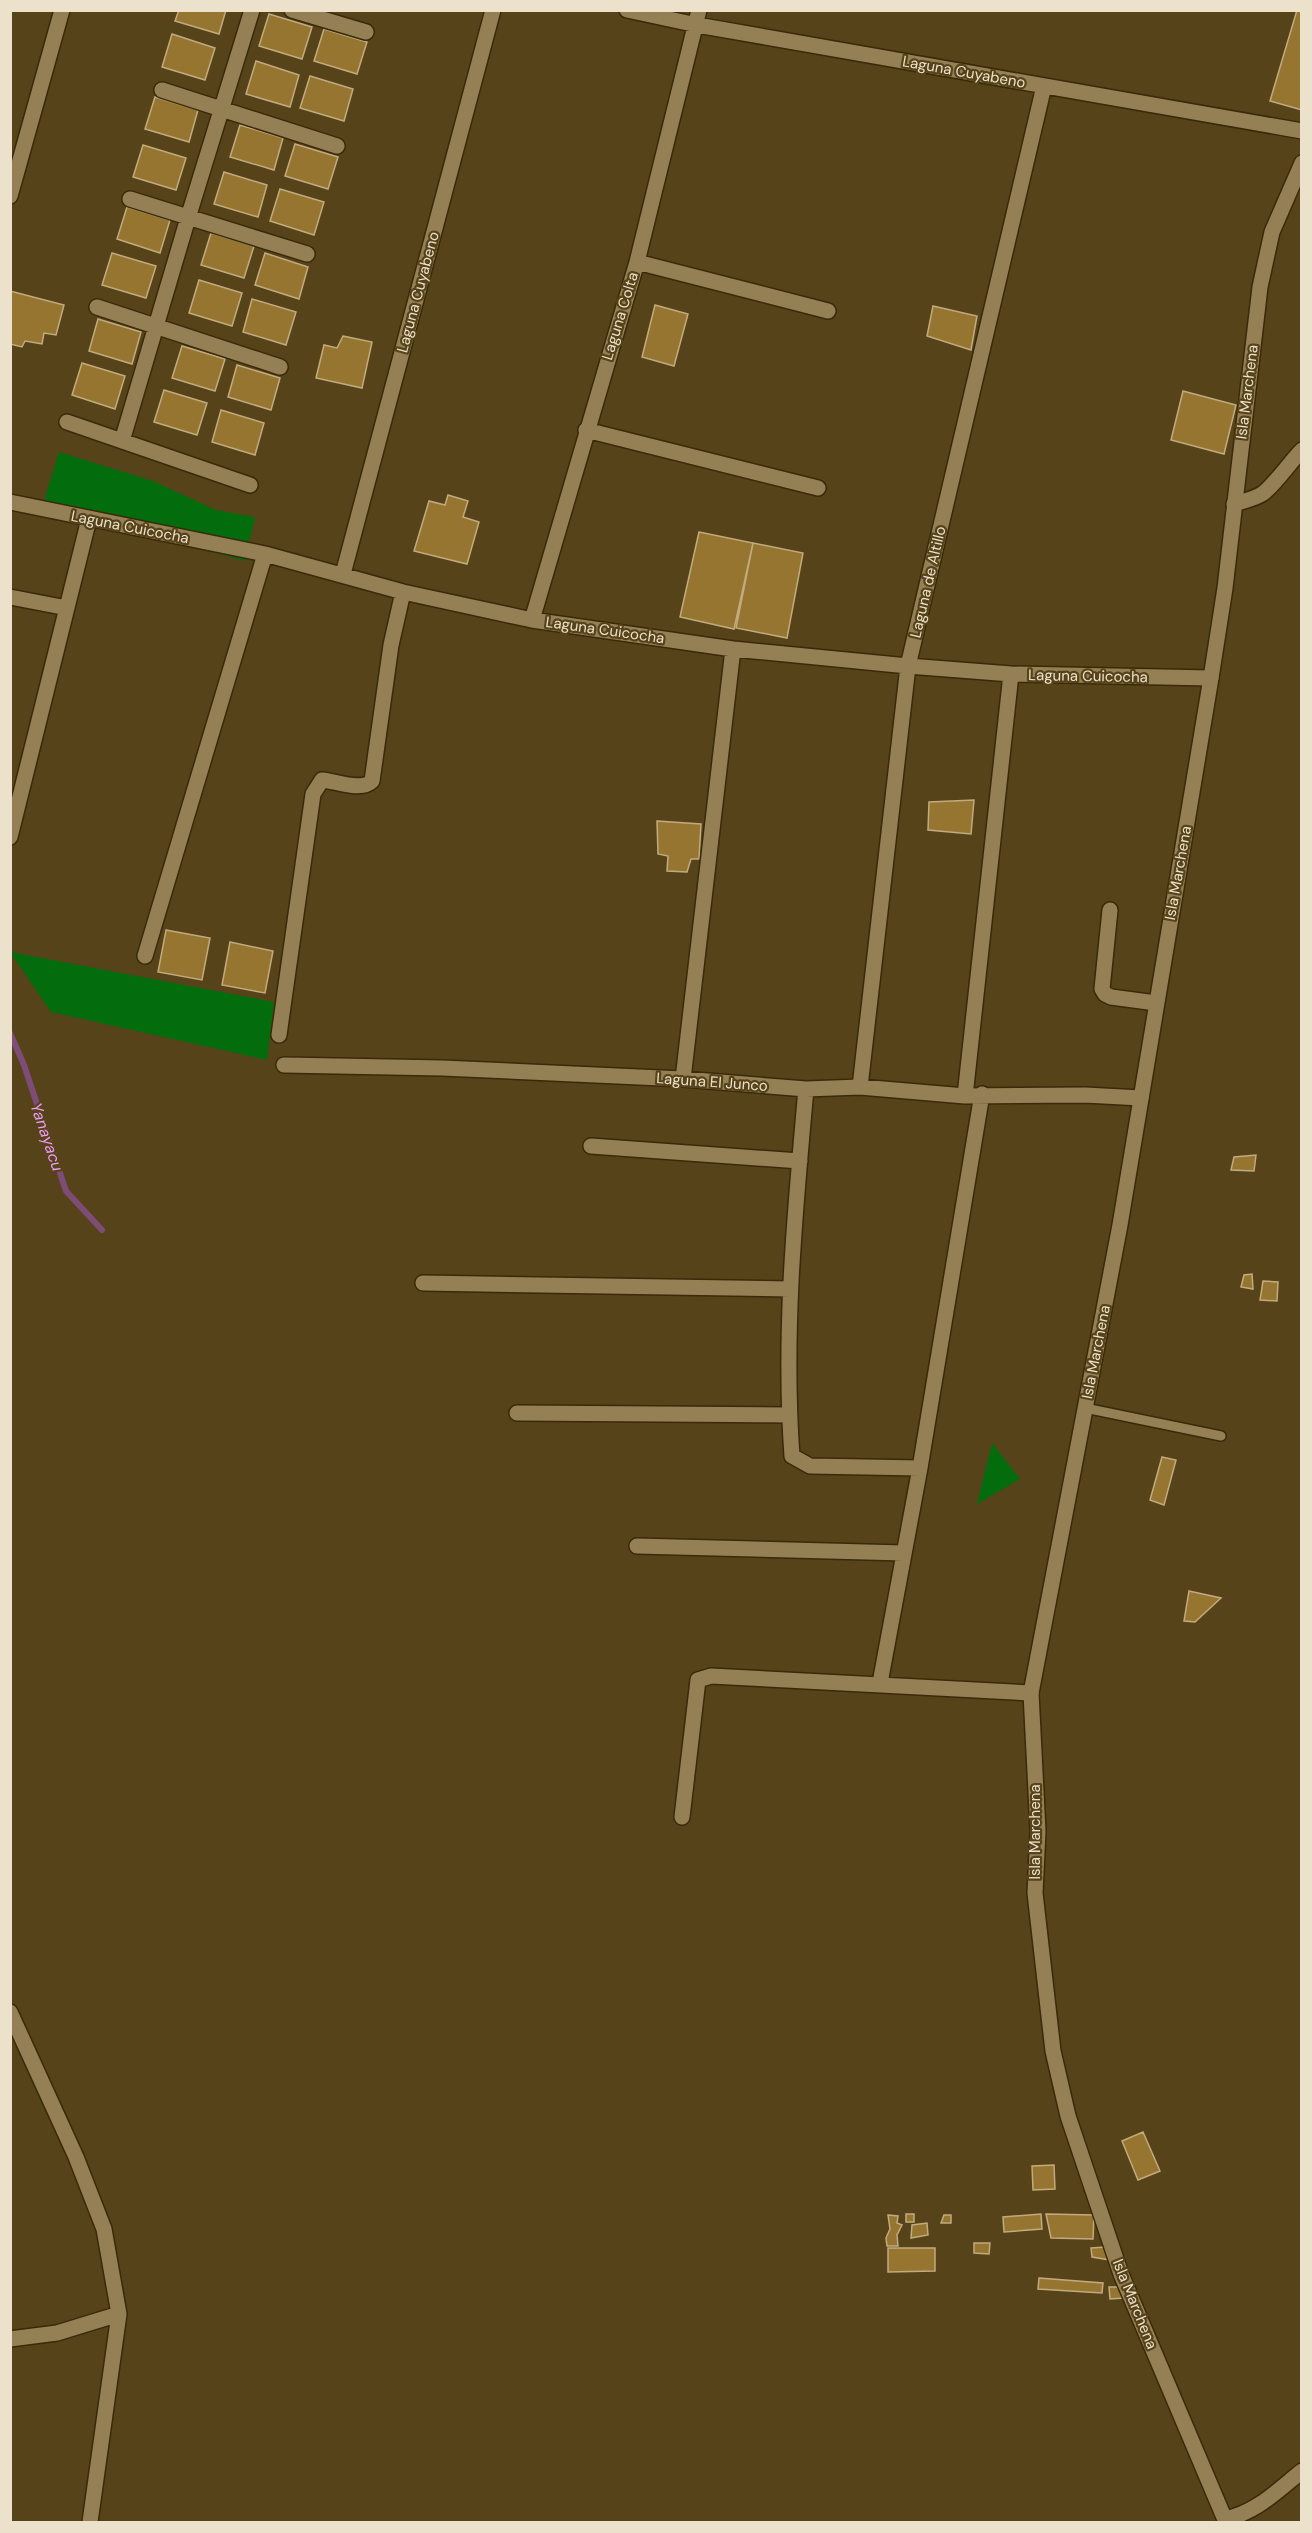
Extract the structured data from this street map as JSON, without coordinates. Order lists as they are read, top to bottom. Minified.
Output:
{"streets":{"street":["Laguna Cuyabeno","Laguna Colta","Isla Marchena","Laguna Cuicocha","Laguna de Altillo","Laguna El Junco"]},"crossings":[["Laguna Cuyabeno","Laguna Colta"],["Laguna Cuyabeno","Laguna Cuicocha"],["Laguna Cuyabeno","Laguna de Altillo"],["Laguna Colta","Laguna Cuicocha"],["Isla Marchena","Laguna Cuicocha"],["Isla Marchena","Laguna El Junco"],["Laguna Cuicocha","Laguna de Altillo"],["Laguna de Altillo","Laguna El Junco"]],"water":["Yanayacu"]}
